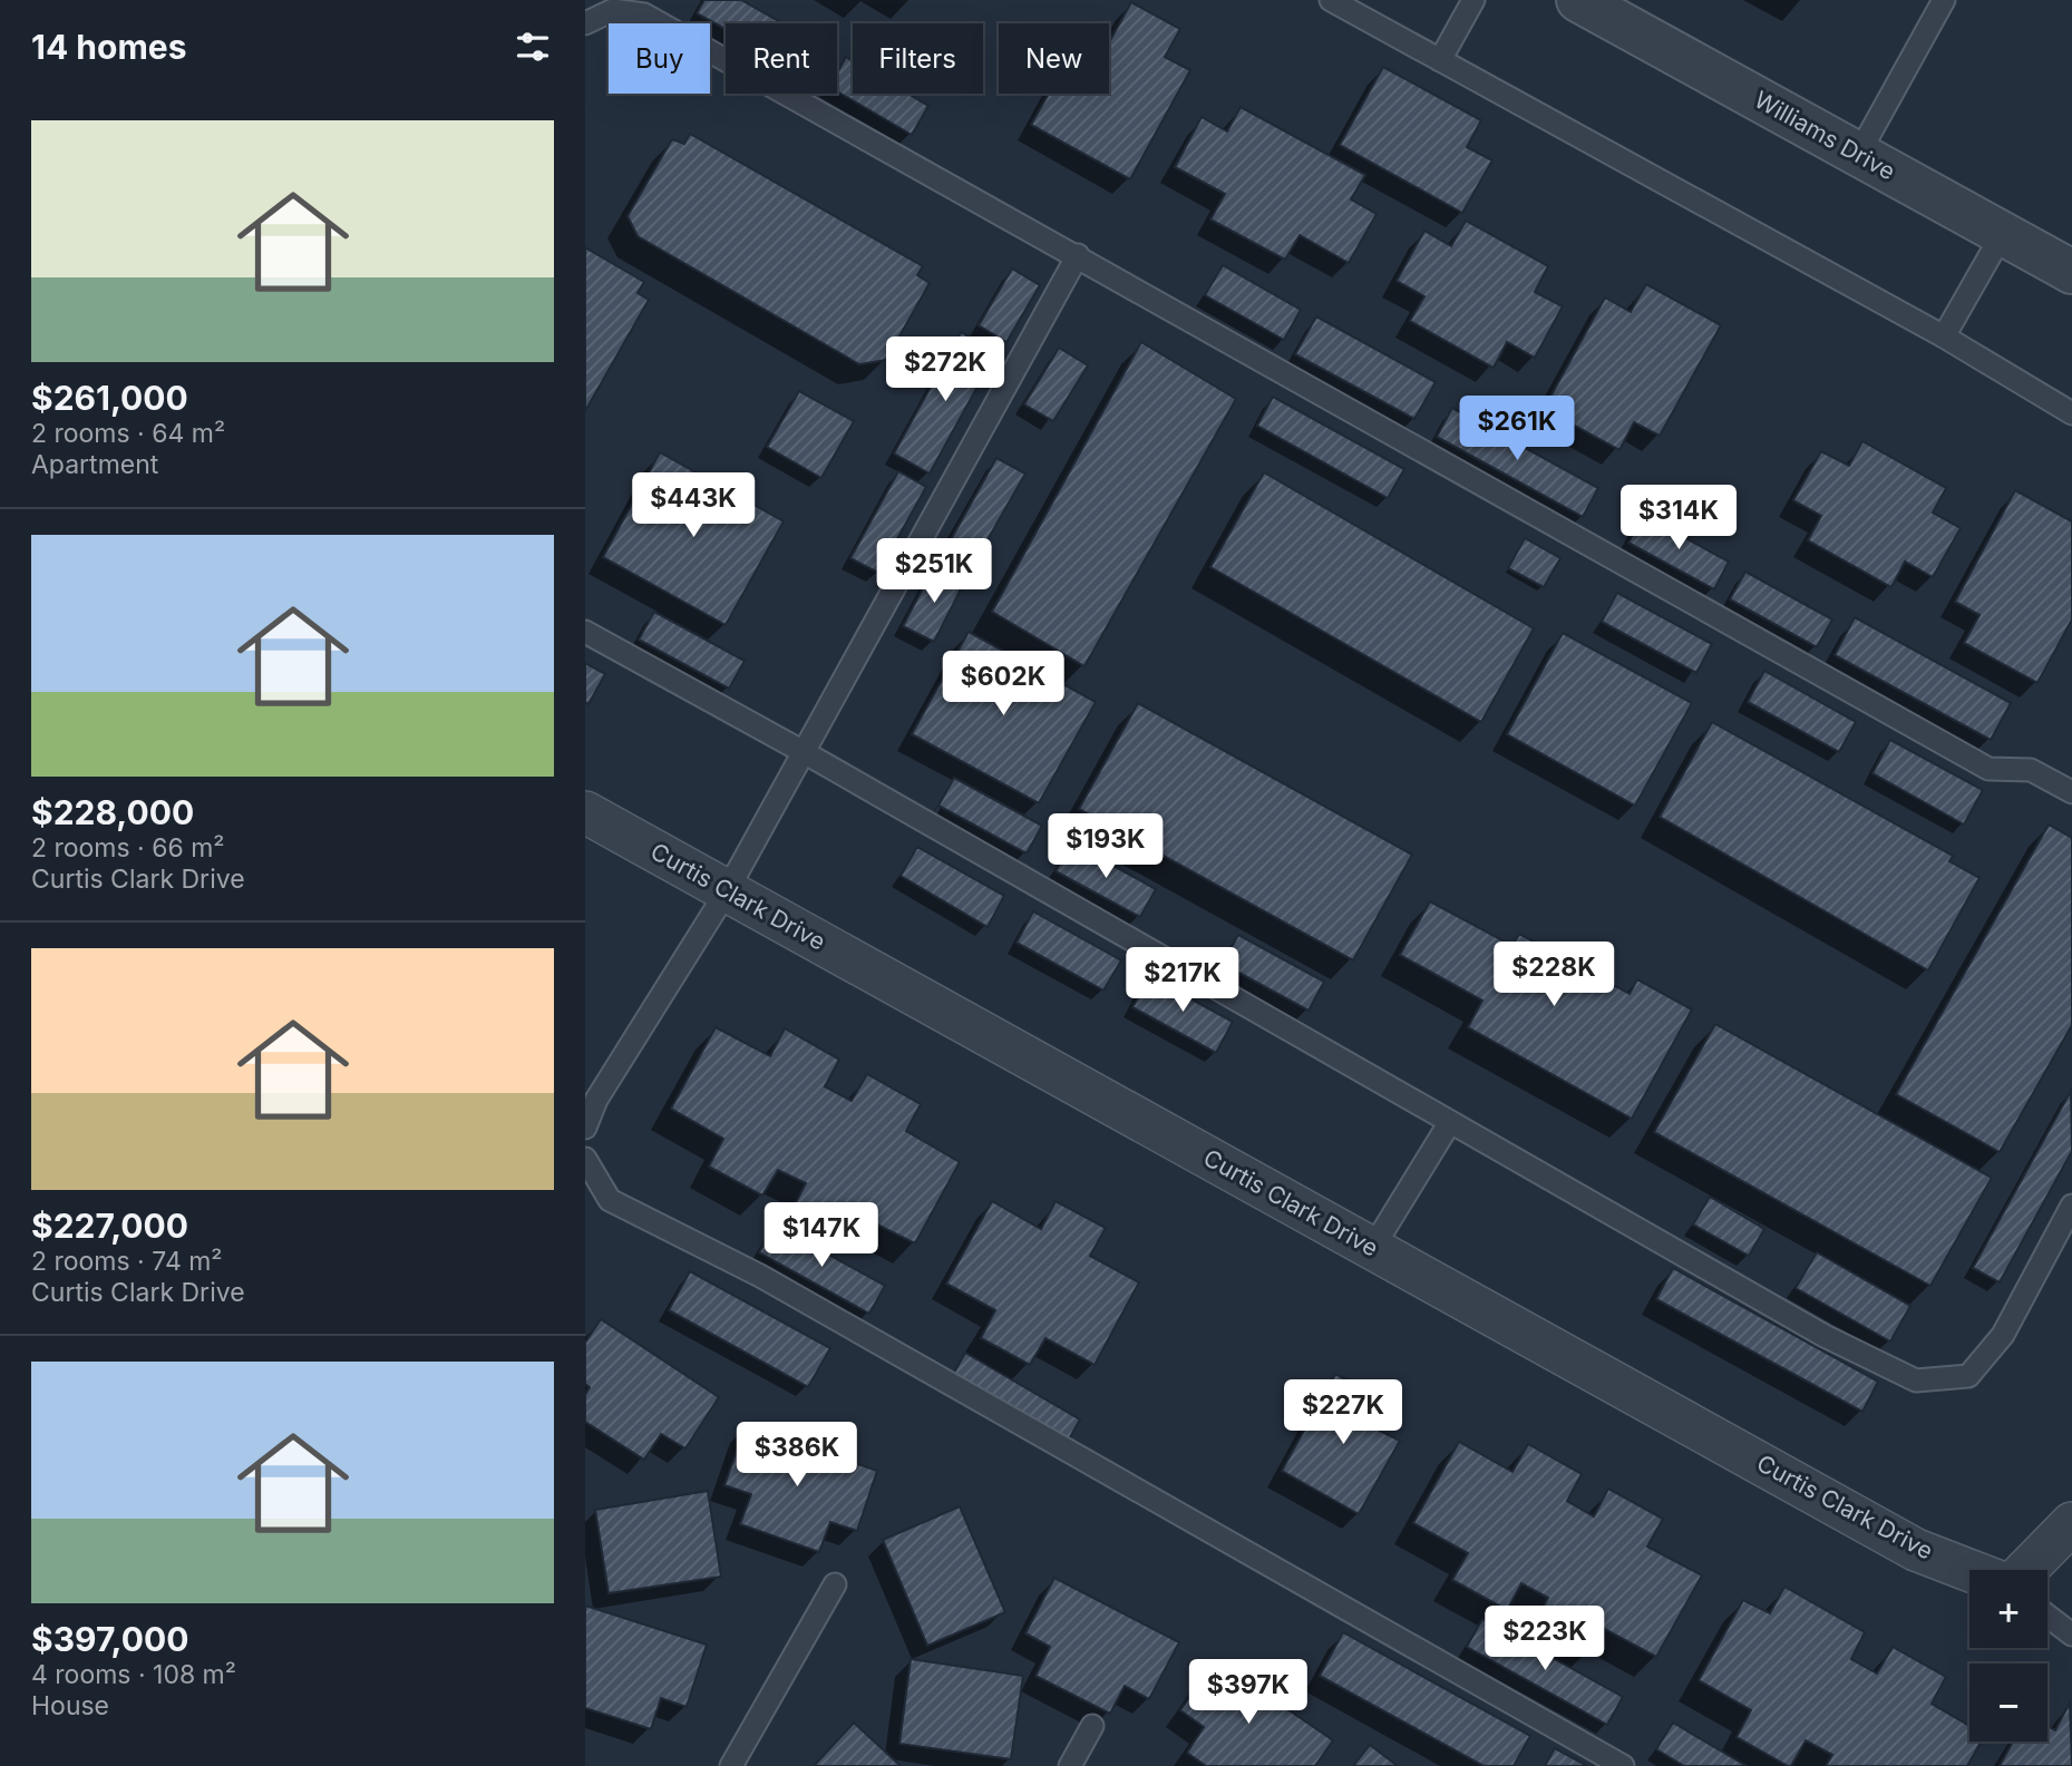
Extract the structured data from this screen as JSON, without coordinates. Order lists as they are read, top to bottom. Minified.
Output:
{"streets":{"street":["Williams Drive","Curtis Clark Drive"]},"page":{"heading":"14 homes","chip":["Buy","Rent","Filters","New"],"list":[{"name":"$261,000","note":"2 rooms · 64 m² · Apartment"},{"name":"$228,000","note":"2 rooms · 66 m² · Curtis Clark Drive"},{"name":"$227,000","note":"2 rooms · 74 m² · Curtis Clark Drive"},{"name":"$397,000","note":"4 rooms · 108 m² · House"}],"price":["$272K","$261K","$443K","$314K","$251K","$602K","$193K","$228K","$217K","$147K","$227K","$386K","$223K","$397K"],"map_buttons":["+","−"]}}
